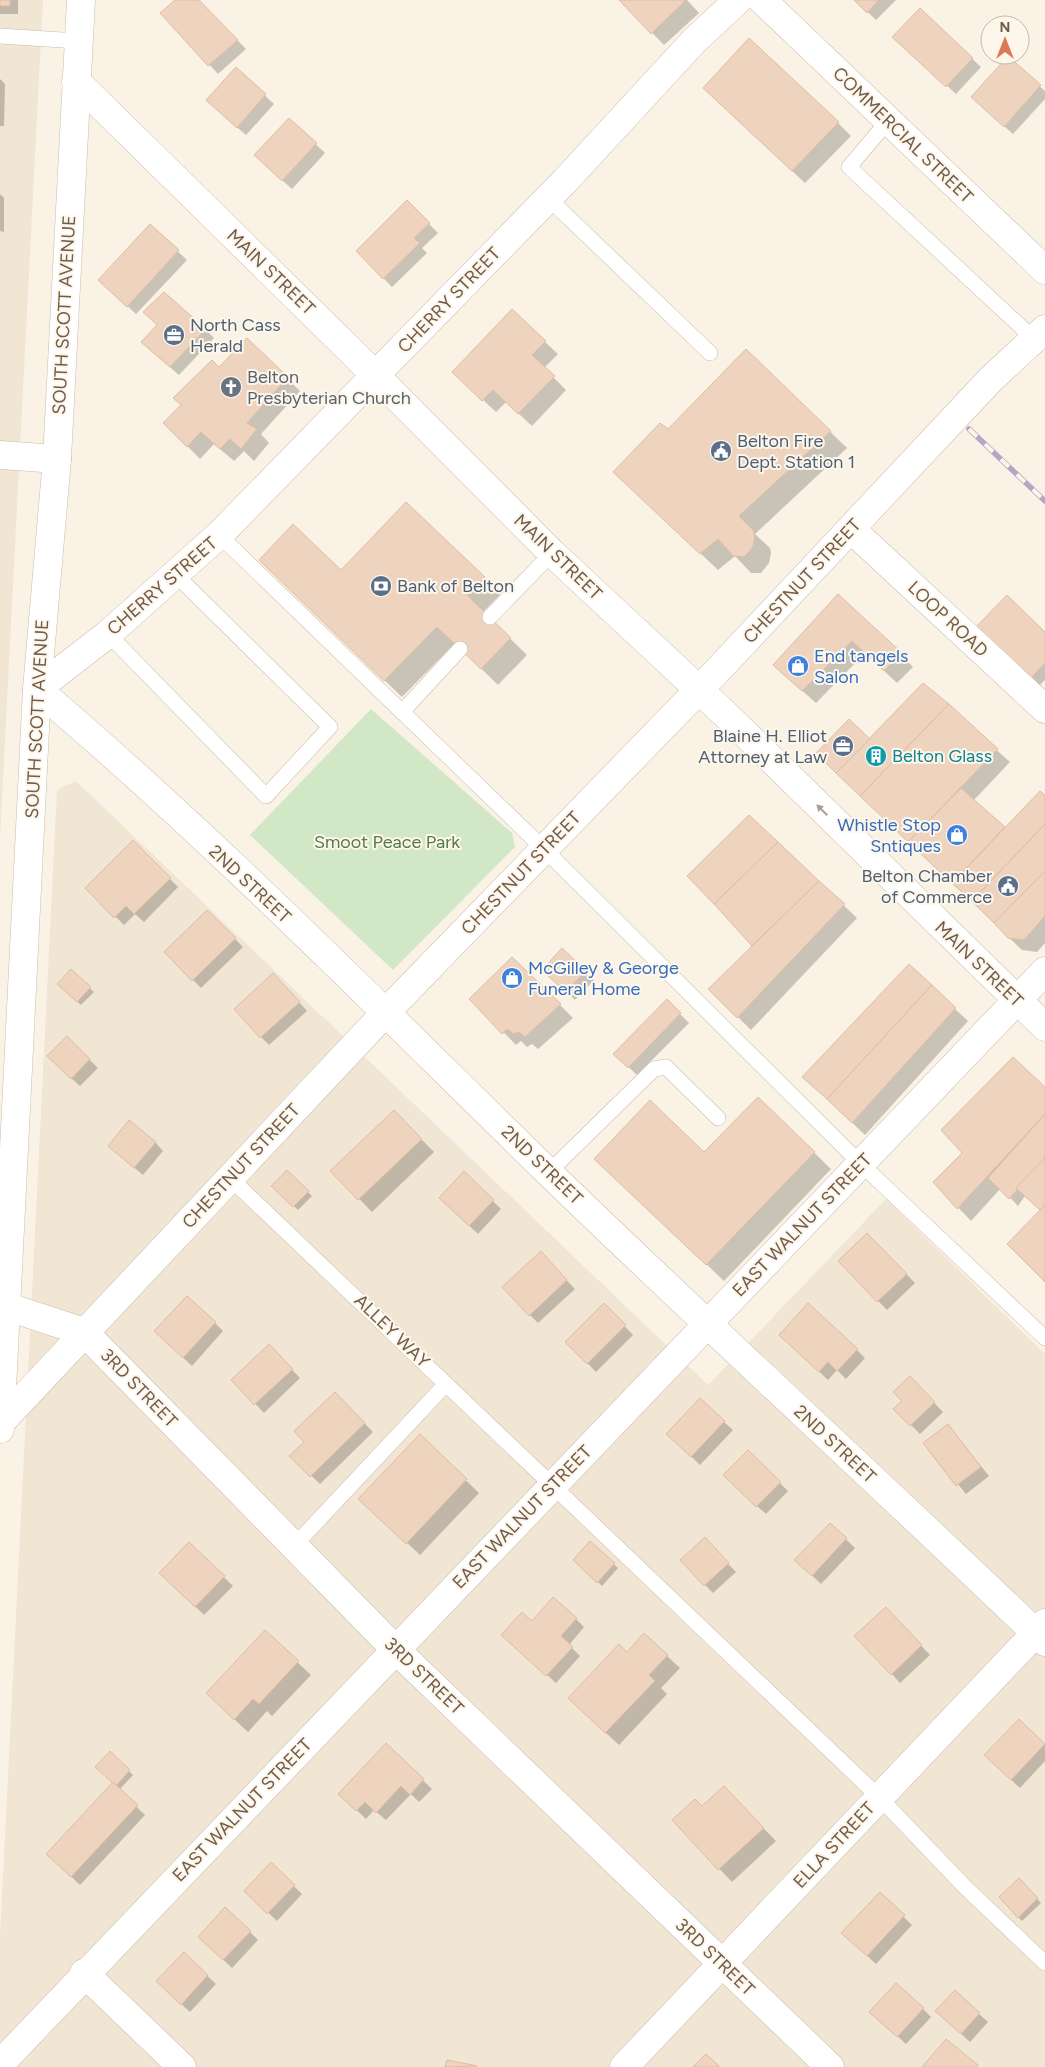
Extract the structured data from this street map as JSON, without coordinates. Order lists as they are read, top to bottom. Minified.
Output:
{"streets":{"street":["COMMERCIAL STREET","MAIN STREET","CHERRY STREET","SOUTH SCOTT AVENUE","CHESTNUT STREET","LOOP ROAD","2ND STREET","EAST WALNUT STREET","3RD STREET","ELLA STREET"],"lane":["ALLEY WAY"]},"crossings":[["MAIN STREET","CHERRY STREET"],["MAIN STREET","SOUTH SCOTT AVENUE"],["MAIN STREET","CHESTNUT STREET"],["MAIN STREET","EAST WALNUT STREET"],["CHERRY STREET","SOUTH SCOTT AVENUE"],["CHERRY STREET","2ND STREET"],["SOUTH SCOTT AVENUE","CHESTNUT STREET"],["SOUTH SCOTT AVENUE","2ND STREET"],["SOUTH SCOTT AVENUE","3RD STREET"],["CHESTNUT STREET","LOOP ROAD"],["CHESTNUT STREET","2ND STREET"],["CHESTNUT STREET","ALLEY WAY"],["CHESTNUT STREET","3RD STREET"],["2ND STREET","EAST WALNUT STREET"],["2ND STREET","ELLA STREET"],["EAST WALNUT STREET","ALLEY WAY"],["EAST WALNUT STREET","3RD STREET"],["ALLEY WAY","ELLA STREET"],["3RD STREET","ELLA STREET"]],"parks":["Smoot Peace Park"],"places":{"office":["North Cass Herald","Blaine H. Elliot Attorney at Law"],"church":["Belton Presbyterian Church"],"public building":["Belton Fire Dept. Station 1","Belton Chamber of Commerce"],"bank":["Bank of Belton"],"shop":["End tangels Salon","Whistle Stop Sntiques","McGilley & George Funeral Home"],"building":["Belton Glass"]},"north":"top"}
